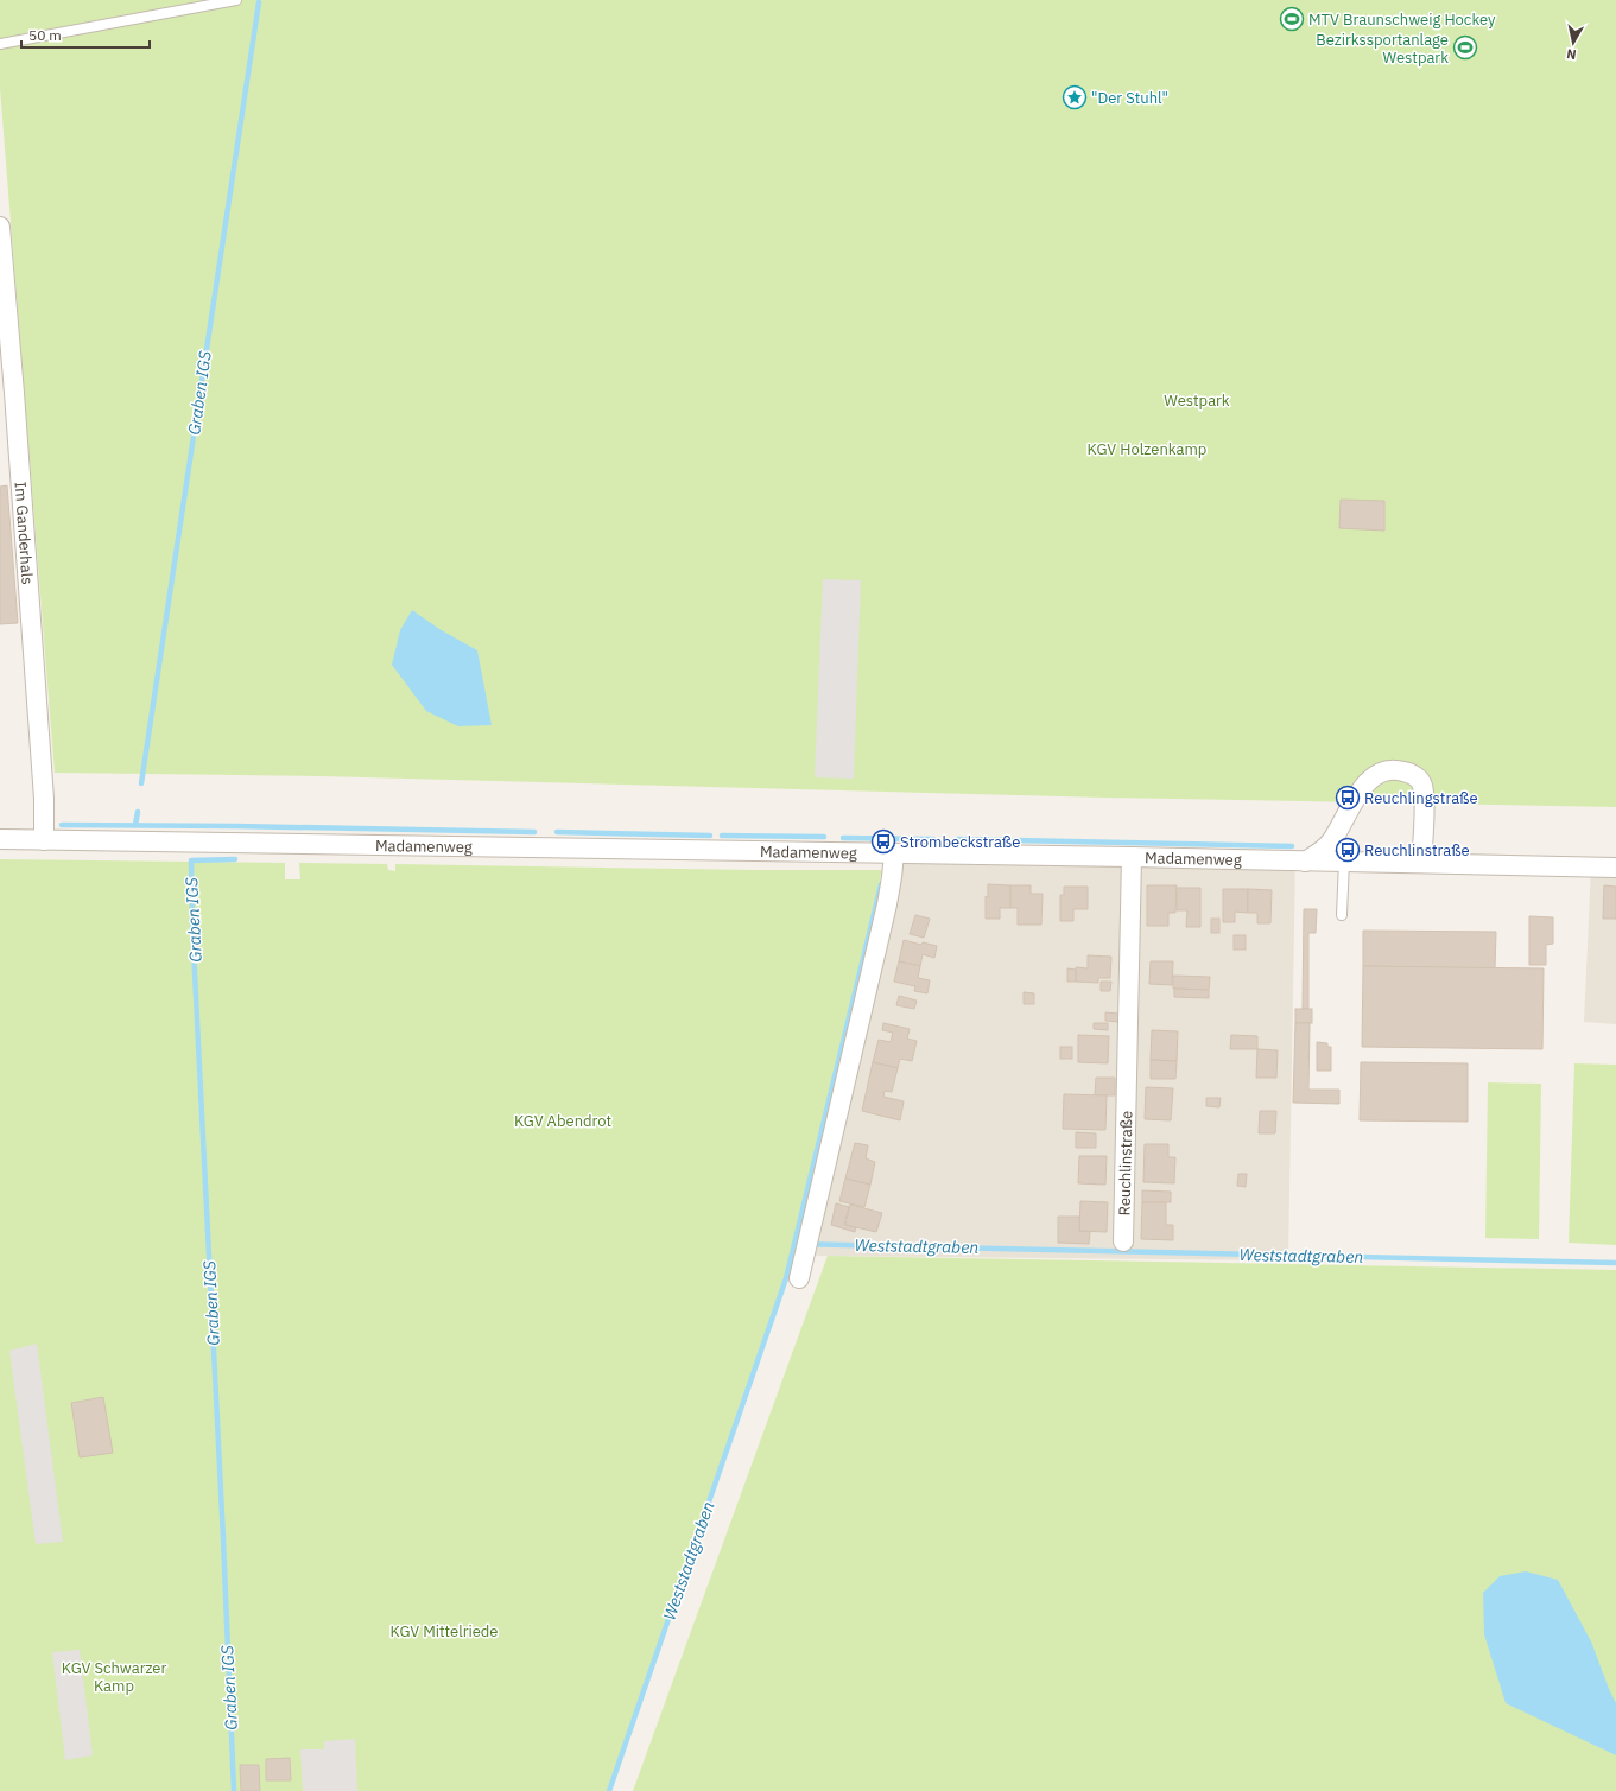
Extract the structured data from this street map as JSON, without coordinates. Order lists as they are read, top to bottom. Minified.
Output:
{"streets":{"street":["Im Ganderhals","Madamenweg","Reuchlinstraße"]},"crossings":[["Im Ganderhals","Madamenweg"],["Madamenweg","Reuchlinstraße"]],"water":["Graben IGS","Weststadtgraben"],"parks":["Westpark","KGV Holzenkamp","KGV Abendrot","KGV Mittelriede","KGV Schwarzer Kamp"],"places":{"sports":["MTV Braunschweig Hockey","Bezirkssportanlage Westpark"],"place":["\"Der Stuhl\""],"bus stop":["Reuchlingstraße","Strombeckstraße","Reuchlinstraße"]},"scale_bar":"50 m","north":"bottom"}
